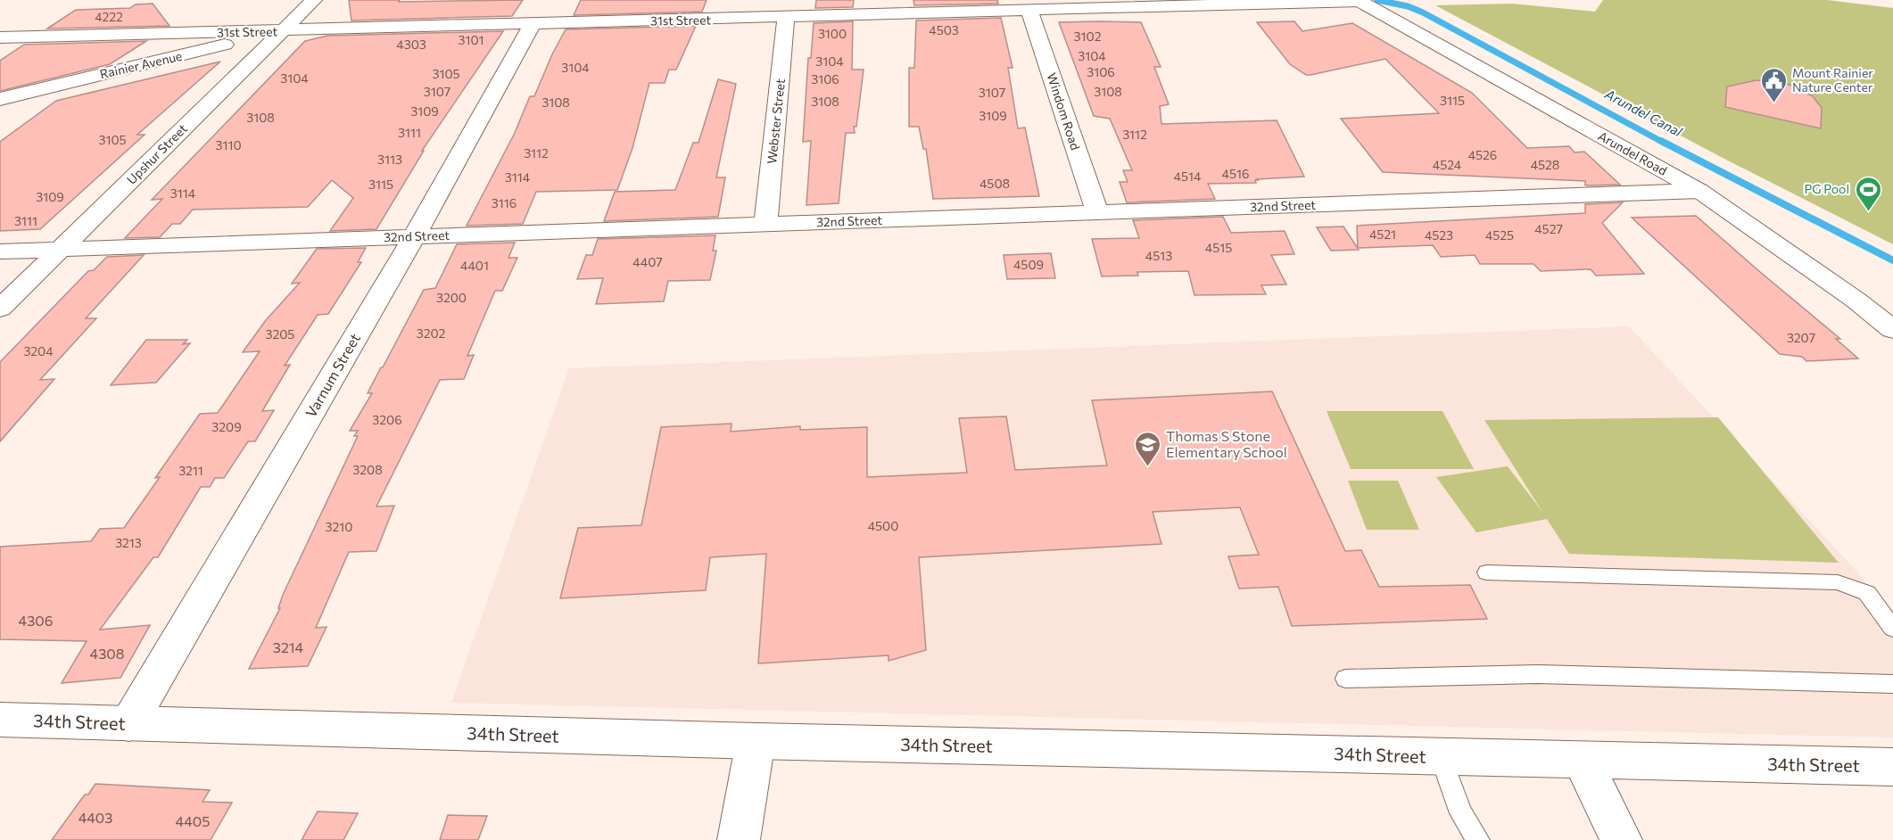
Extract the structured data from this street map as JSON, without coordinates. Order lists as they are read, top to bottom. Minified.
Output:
{"streets":{"street":["31st Street","Rainier Avenue","Windom Road","Webster Street","Arundel Road","Upshur Street","32nd Street","Varnum Street","34th Street"]},"crossings":[["31st Street","Rainier Avenue"],["31st Street","Windom Road"],["31st Street","Webster Street"],["31st Street","Arundel Road"],["31st Street","Upshur Street"],["31st Street","Varnum Street"],["Rainier Avenue","Upshur Street"],["Windom Road","32nd Street"],["Webster Street","32nd Street"],["Arundel Road","32nd Street"],["Upshur Street","32nd Street"],["32nd Street","Varnum Street"],["Varnum Street","34th Street"]],"water":["Arundel Canal"],"places":{"public building":["Mount Rainier Nature Center"],"sports":["PG Pool"],"school or university":["Thomas S Stone Elementary School"]},"house_numbers":["4222","4503","3100","3102","3101","4303","3104","3104","3104","3106","3105","3104","3106","3107","3108","3107","3115","3108","3108","3109","3109","3108","3111","3112","3105","3110","3112","4526","3113","4524","4528","4516","4514","3114","4508","3115","3114","3109","3116","3111","4527","4521","4523","4525","4515","4513","4407","4509","4401","3200","3202","3205","3207","3204","3206","3209","3208","3211","4500","3210","3213","4306","3214","4308","4403","4405"]}
